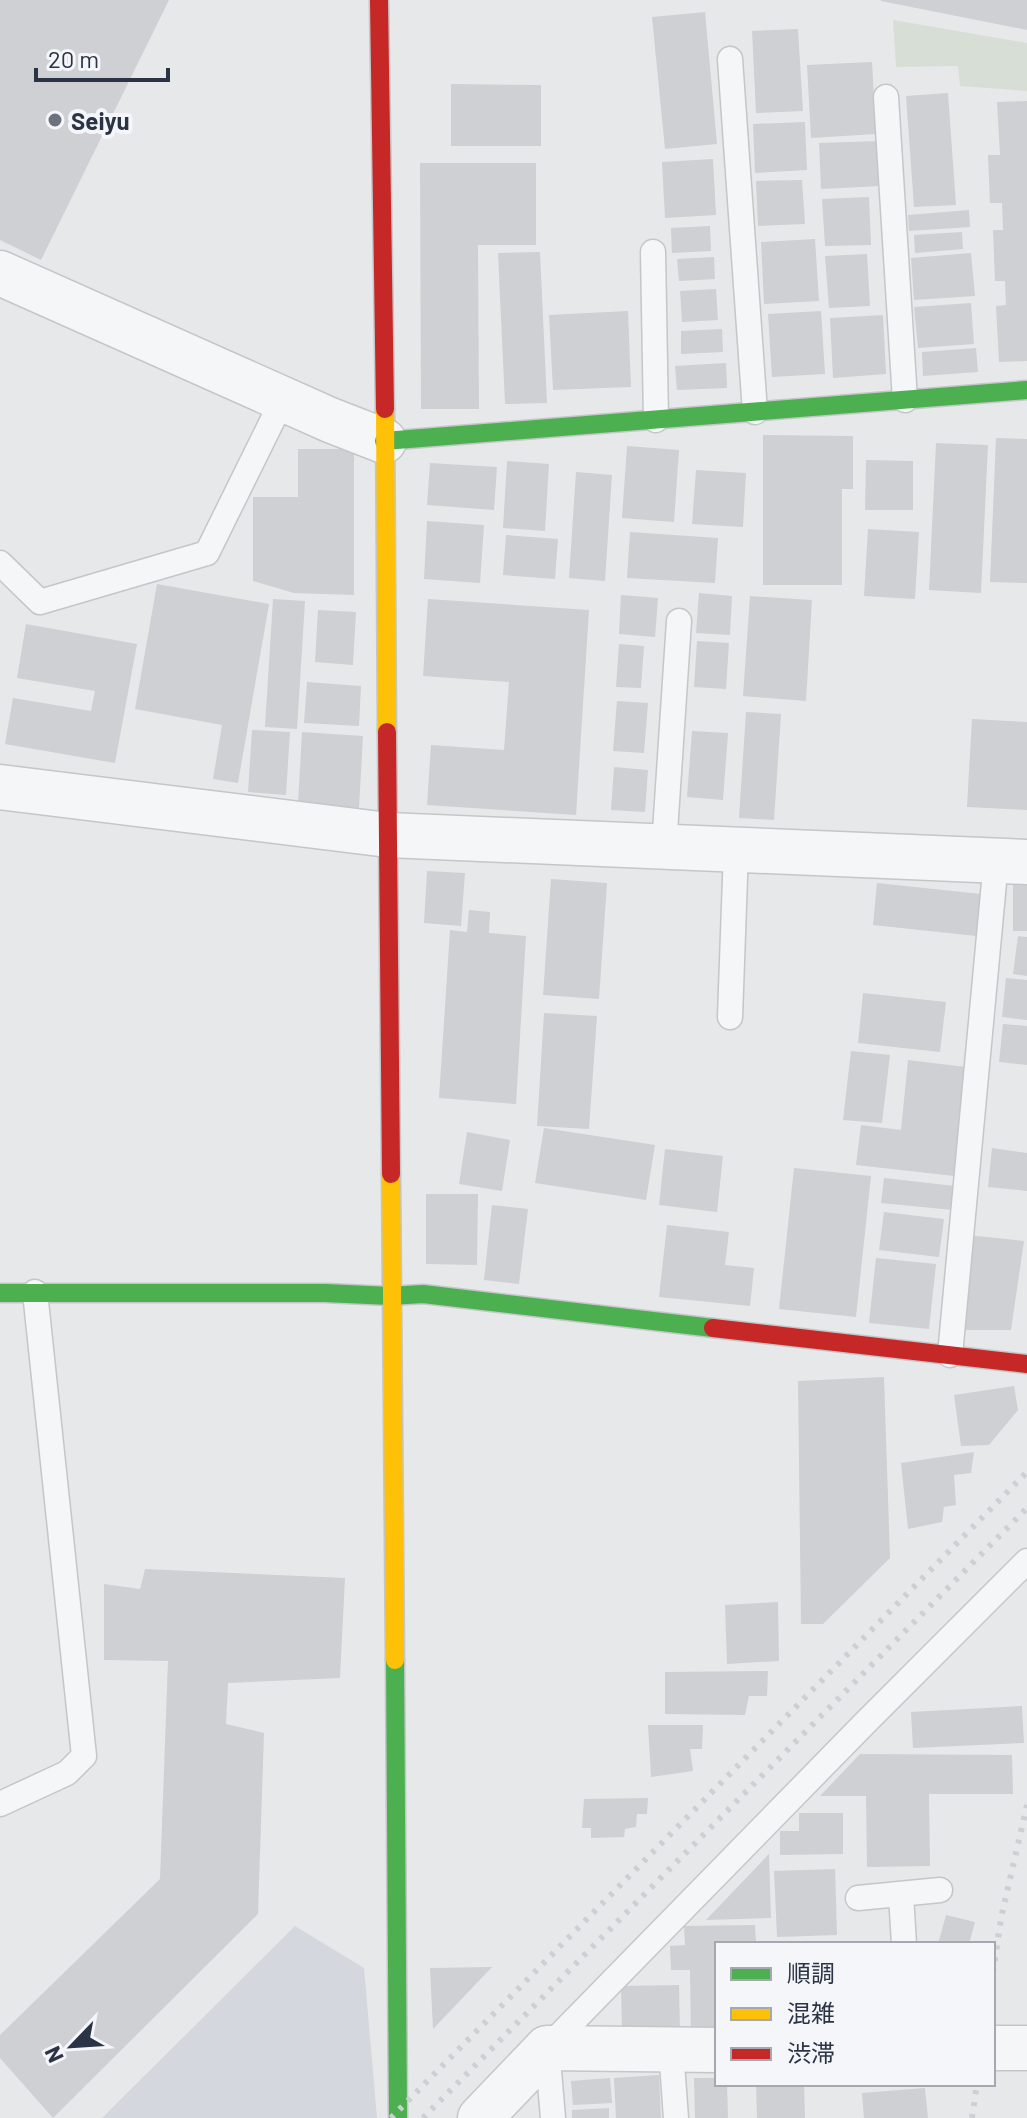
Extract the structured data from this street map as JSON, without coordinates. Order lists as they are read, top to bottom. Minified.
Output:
{"places":["Seiyu"],"legend":["順調","混雑","渋滞"],"scale_bar":"20 m","north":"bottom left"}
